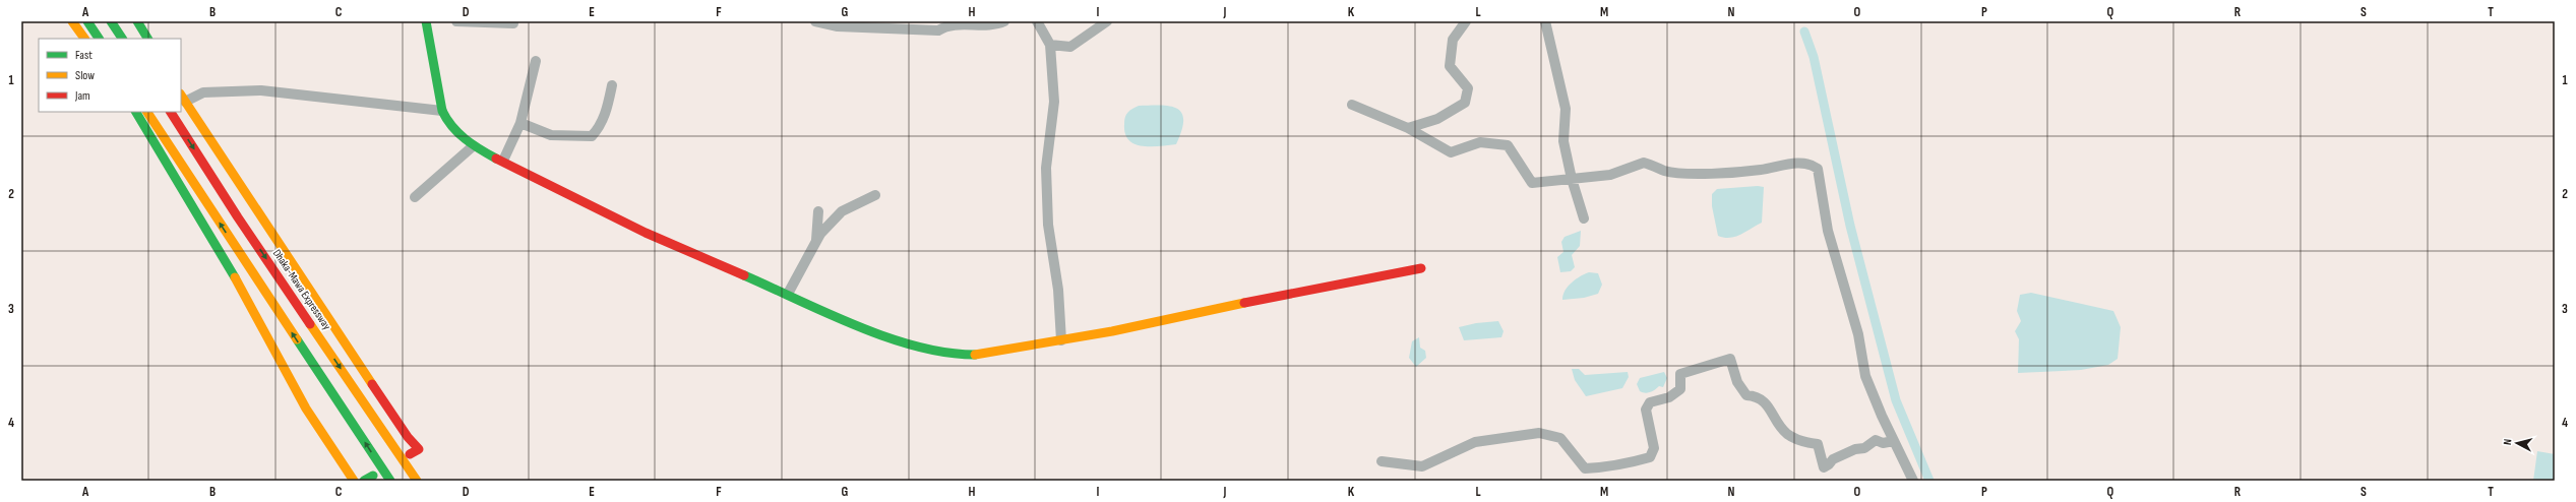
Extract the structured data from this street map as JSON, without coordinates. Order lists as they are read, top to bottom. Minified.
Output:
{"streets":{"main road":["Dhaka-Mawa Expressway"]},"legend":["Fast","Slow","Jam"],"north":"left","grid":{"columns":["A","B","C","D","E","F","G","H","I","J","K","L","M","N","O","P","Q","R","S","T"],"rows":["1","2","3","4"]}}
